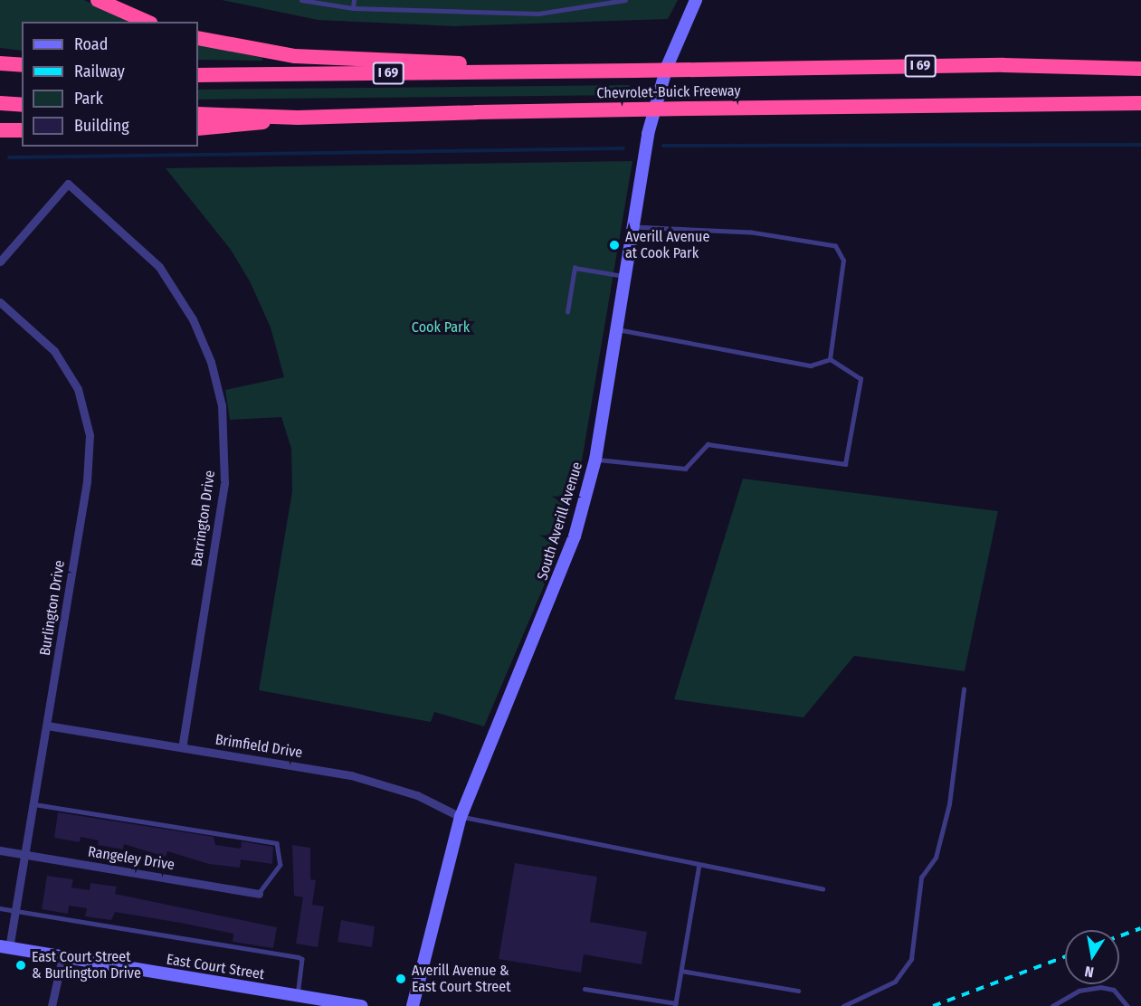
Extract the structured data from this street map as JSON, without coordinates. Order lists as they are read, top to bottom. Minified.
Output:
{"streets":{"highway":["I 69","Chevrolet-Buick Freeway"],"street":["Barrington Drive","South Averill Avenue","Burlington Drive","Brimfield Drive","Rangeley Drive","East Court Street"]},"crossings":[["Barrington Drive","Brimfield Drive"],["South Averill Avenue","Brimfield Drive"],["Burlington Drive","Brimfield Drive"],["Burlington Drive","Rangeley Drive"],["Burlington Drive","East Court Street"]],"parks":["Cook Park"],"places":["Averill Avenue at Cook Park","East Court Street & Burlington Drive","Averill Avenue & East Court Street"],"legend":["Road","Railway","Park","Building"],"north":"bottom"}
